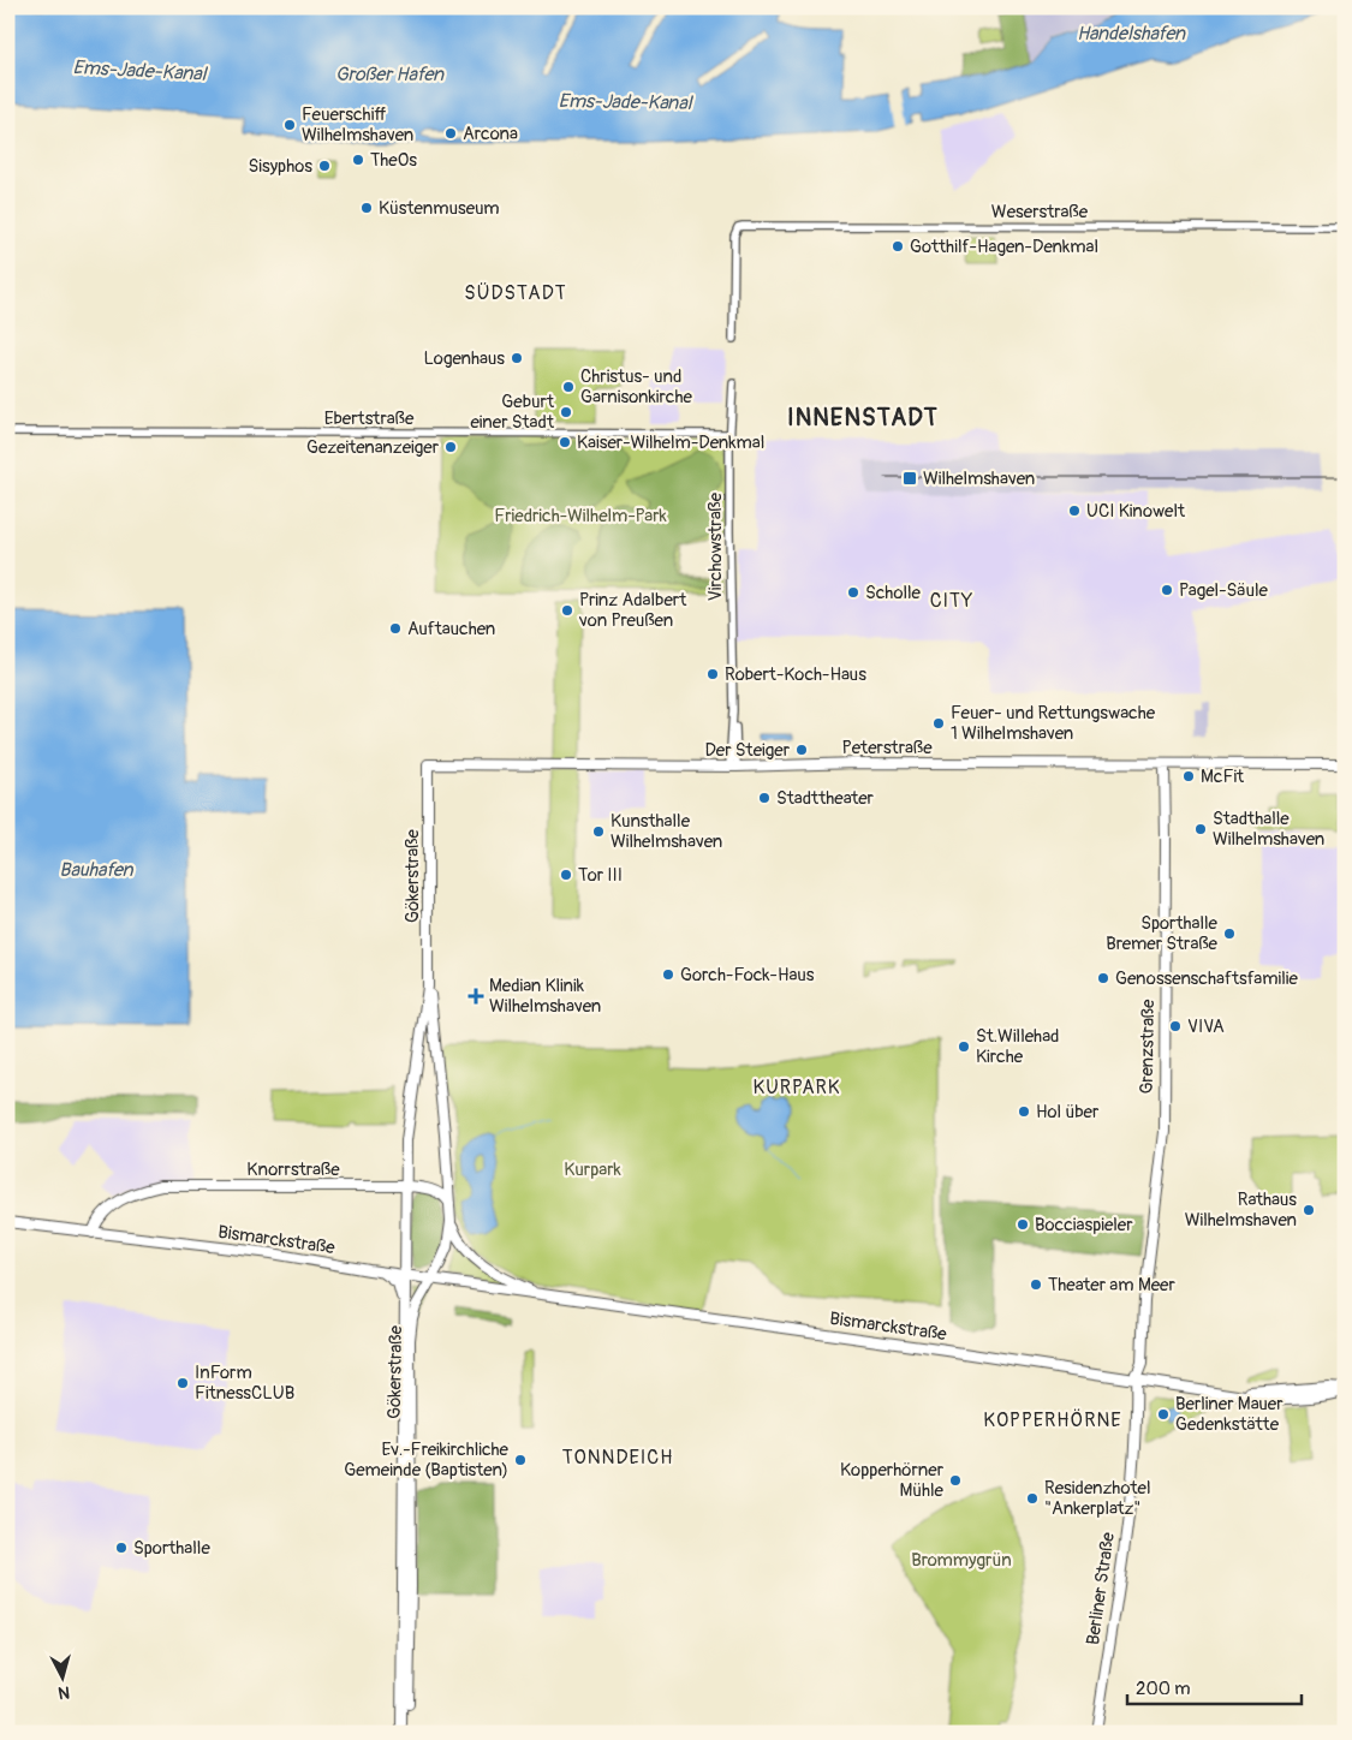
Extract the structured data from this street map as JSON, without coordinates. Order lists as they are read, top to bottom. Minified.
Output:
{"streets":{"main road":["Peterstraße","Gökerstraße","Grenzstraße","Knorrstraße","Bismarckstraße","Berliner Straße"],"street":["Weserstraße","Ebertstraße","Virchowstraße"]},"crossings":[["Ebertstraße","Virchowstraße"],["Virchowstraße","Peterstraße"],["Peterstraße","Gökerstraße"],["Peterstraße","Grenzstraße"],["Gökerstraße","Knorrstraße"],["Gökerstraße","Bismarckstraße"],["Grenzstraße","Bismarckstraße"],["Grenzstraße","Berliner Straße"],["Knorrstraße","Bismarckstraße"],["Bismarckstraße","Berliner Straße"]],"districts":["SÜDSTADT","INNENSTADT","CITY","KURPARK","KOPPERHÖRNE","TONNDEICH"],"water":["Handelshafen","Ems-Jade-Kanal","Großer Hafen","Bauhafen"],"parks":["Friedrich-Wilhelm-Park","Kurpark","Brommygrün"],"places":{"other":["Feuerschiff Wilhelmshaven","Arcona","TheOs","Sisyphos","Küstenmuseum","Gotthilf-Hagen-Denkmal","Logenhaus","Christus- und Garnisonkirche","Geburt einer Stadt","Kaiser-Wilhelm-Denkmal","Gezeitenanzeiger","UCI Kinowelt","Pagel-Säule","Scholle","Prinz Adalbert von Preußen","Auftauchen","Robert-Koch-Haus","Feuer- und Rettungswache 1 Wilhelmshaven","Der Steiger","McFit","Stadttheater","Stadthalle Wilhelmshaven","Kunsthalle Wilhelmshaven","Tor III","Sporthalle Bremer Straße","Gorch-Fock-Haus","Genossenschaftsfamilie","VIVA","St.Willehad Kirche","Hol über","Rathaus Wilhelmshaven","Bocciaspieler","Theater am Meer","InForm FitnessCLUB","Berliner Mauer Gedenkstätte","Ev.-Freikirchliche Gemeinde (Baptisten)","Kopperhörner Mühle","Residenzhotel \"Ankerplatz\"","Sporthalle"],"transit":["Wilhelmshaven"],"health":["Median Klinik Wilhelmshaven"]},"scale_bar":"200 m","north":"bottom"}
